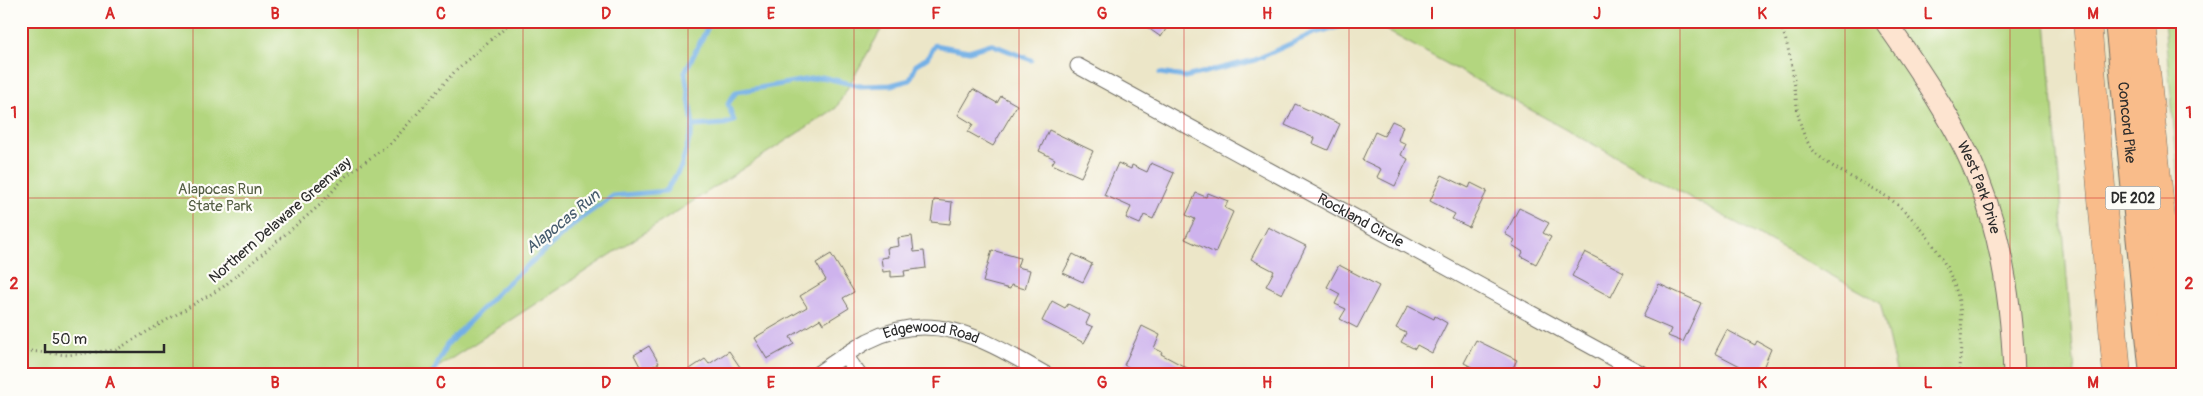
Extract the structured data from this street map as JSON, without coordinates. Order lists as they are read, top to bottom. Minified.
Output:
{"streets":{"highway":["Concord Pike"],"main road":["DE 202"],"street":["West Park Drive","Rockland Circle","Edgewood Road"],"path":["Northern Delaware Greenway"]},"water":["Alapocas Run"],"parks":["Alapocas Run State Park"],"scale_bar":"50 m","grid":{"columns":["A","B","C","D","E","F","G","H","I","J","K","L","M"],"rows":["1","2"]}}
